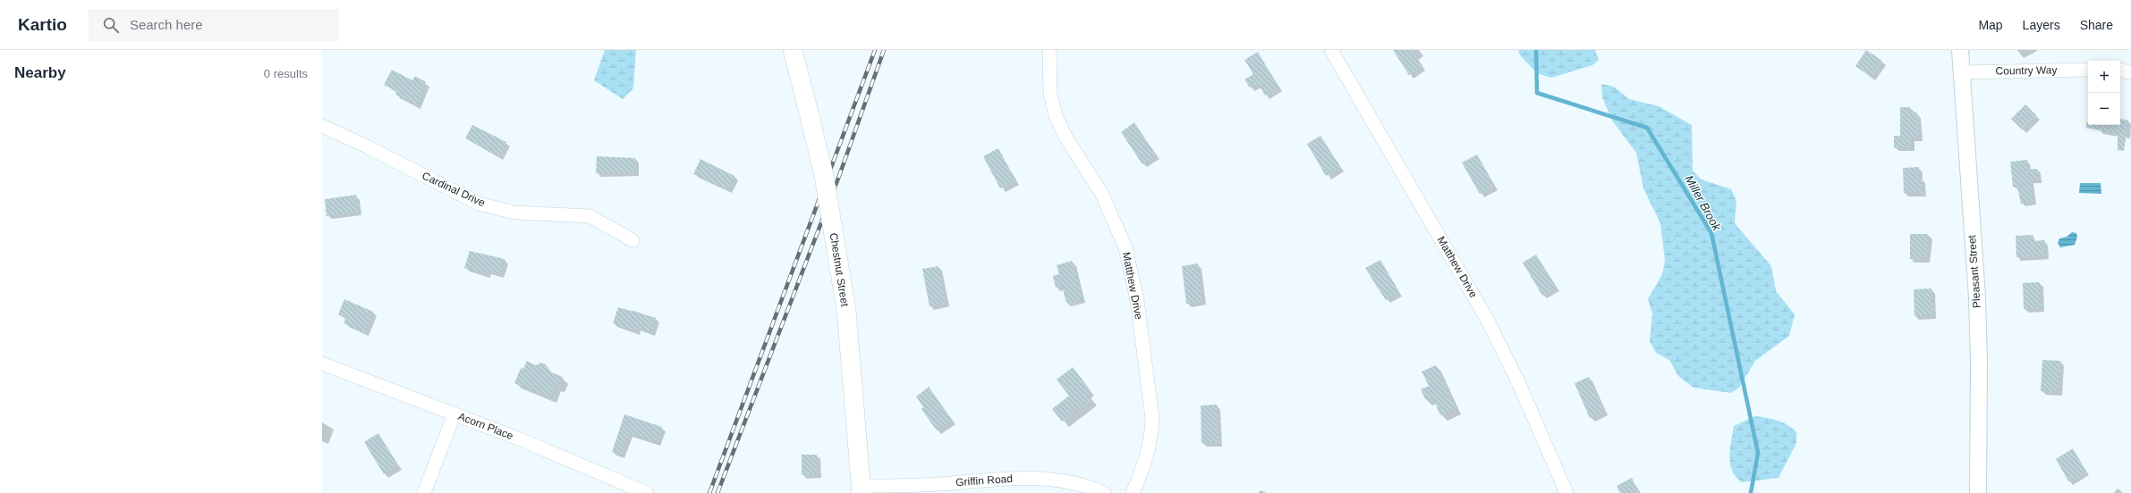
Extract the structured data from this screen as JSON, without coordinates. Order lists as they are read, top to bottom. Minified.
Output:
{"streets":{"main road":["Chestnut Street"],"street":["Country Way","Cardinal Drive","Matthew Drive","Pleasant Street","Acorn Place","Griffin Road"]},"crossings":[["Country Way","Pleasant Street"],["Chestnut Street","Griffin Road"]],"water":["Miller Brook"],"page":{"header":"Kartio","search":"Search here","nav":["Map","Layers","Share"],"heading":["Nearby","0 results"],"map_buttons":["+","−"]}}
